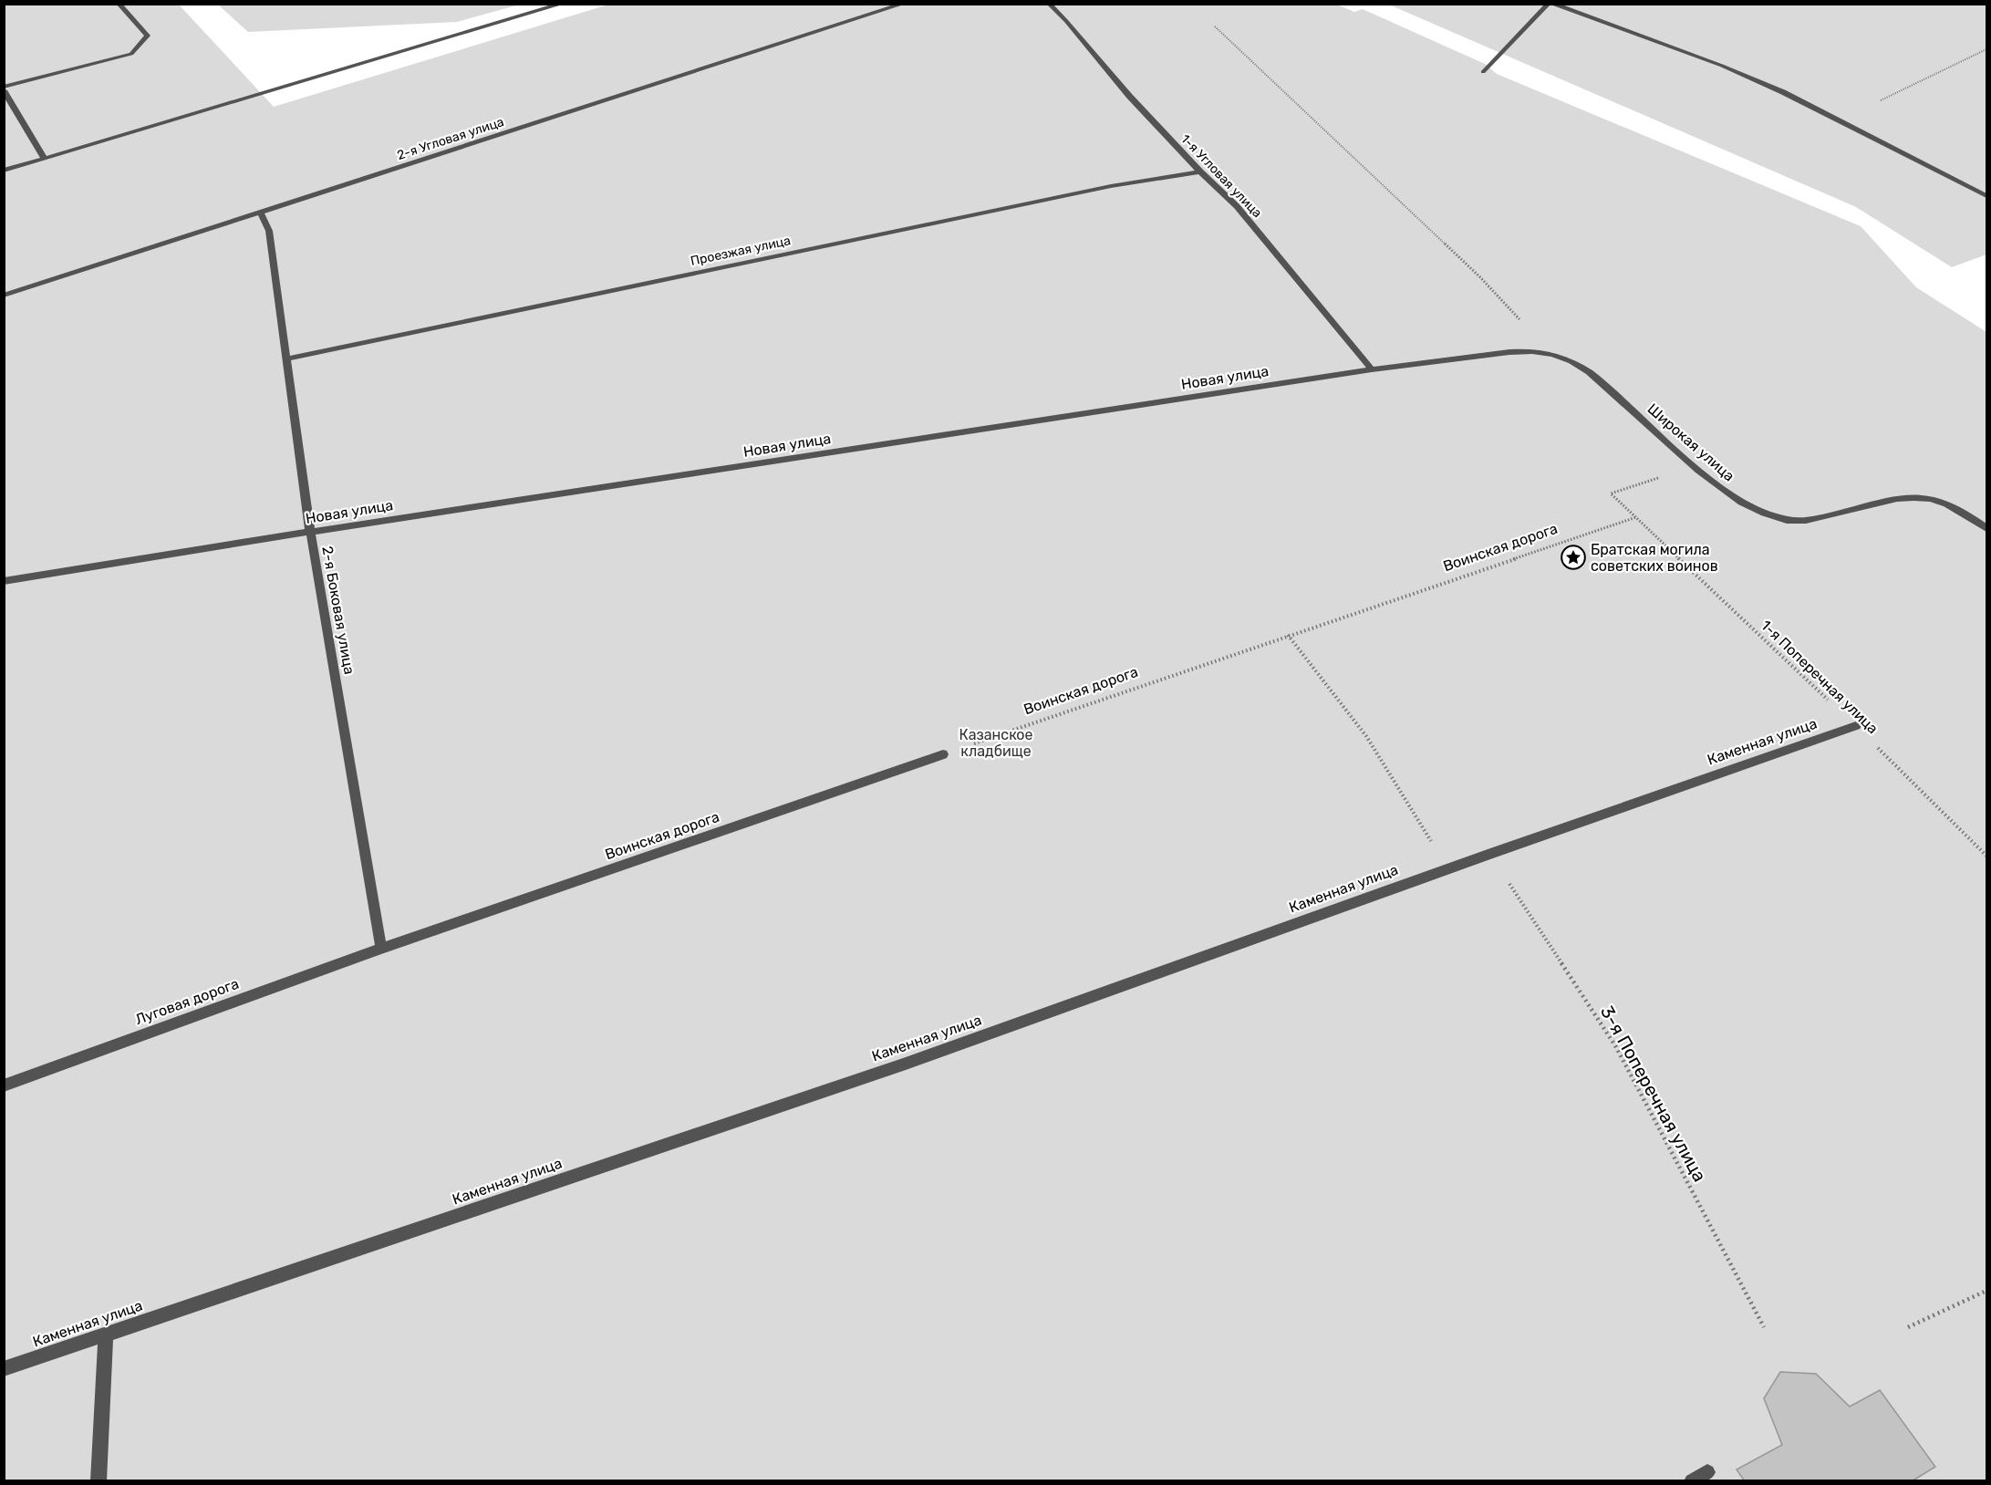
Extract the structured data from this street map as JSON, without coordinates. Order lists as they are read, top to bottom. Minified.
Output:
{"streets":{"lane":["2-я Угловая улица","1-я Угловая улица","Проезжая улица","Новая улица","Широкая улица","Воинская дорога","2-я Боковая улица","Каменная улица","Луговая дорога"],"path":["1-я Поперечная улица","3-я Поперечная улица"]},"crossings":[["2-я Угловая улица","2-я Боковая улица"],["1-я Угловая улица","Проезжая улица"],["1-я Угловая улица","Новая улица"],["Проезжая улица","2-я Боковая улица"],["Новая улица","Широкая улица"],["Новая улица","2-я Боковая улица"],["Широкая улица","1-я Поперечная улица"],["Воинская дорога","2-я Боковая улица"],["Воинская дорога","1-я Поперечная улица"],["Воинская дорога","Луговая дорога"],["2-я Боковая улица","Луговая дорога"],["1-я Поперечная улица","Каменная улица"],["Каменная улица","3-я Поперечная улица"]],"parks":["Казанское кладбище"],"places":{"place":["Братская могила советских воинов"]}}
